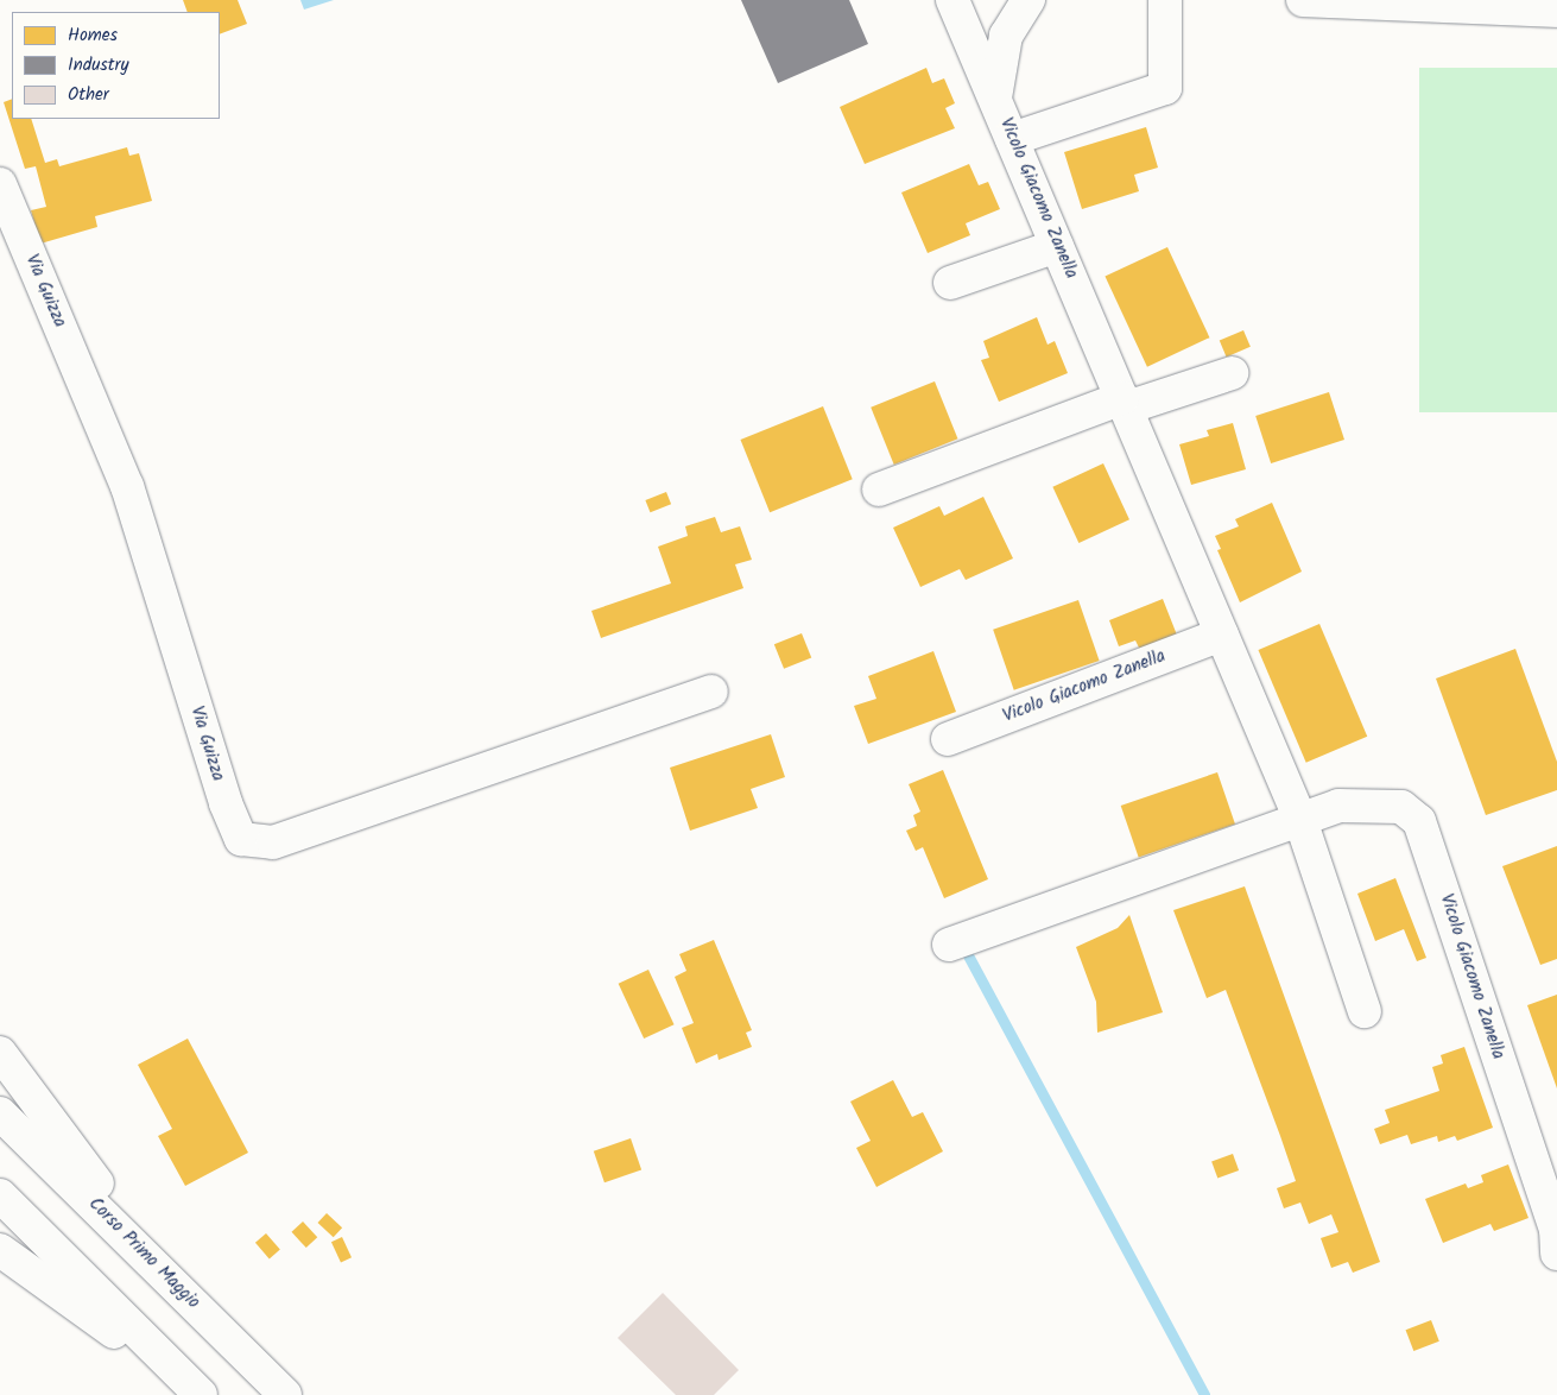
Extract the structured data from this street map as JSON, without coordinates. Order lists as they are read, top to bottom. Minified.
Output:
{"streets":{"main road":["Vicolo Giacomo Zanella","Via Guizza","Corso Primo Maggio"]},"legend":["Homes","Industry","Other"]}
